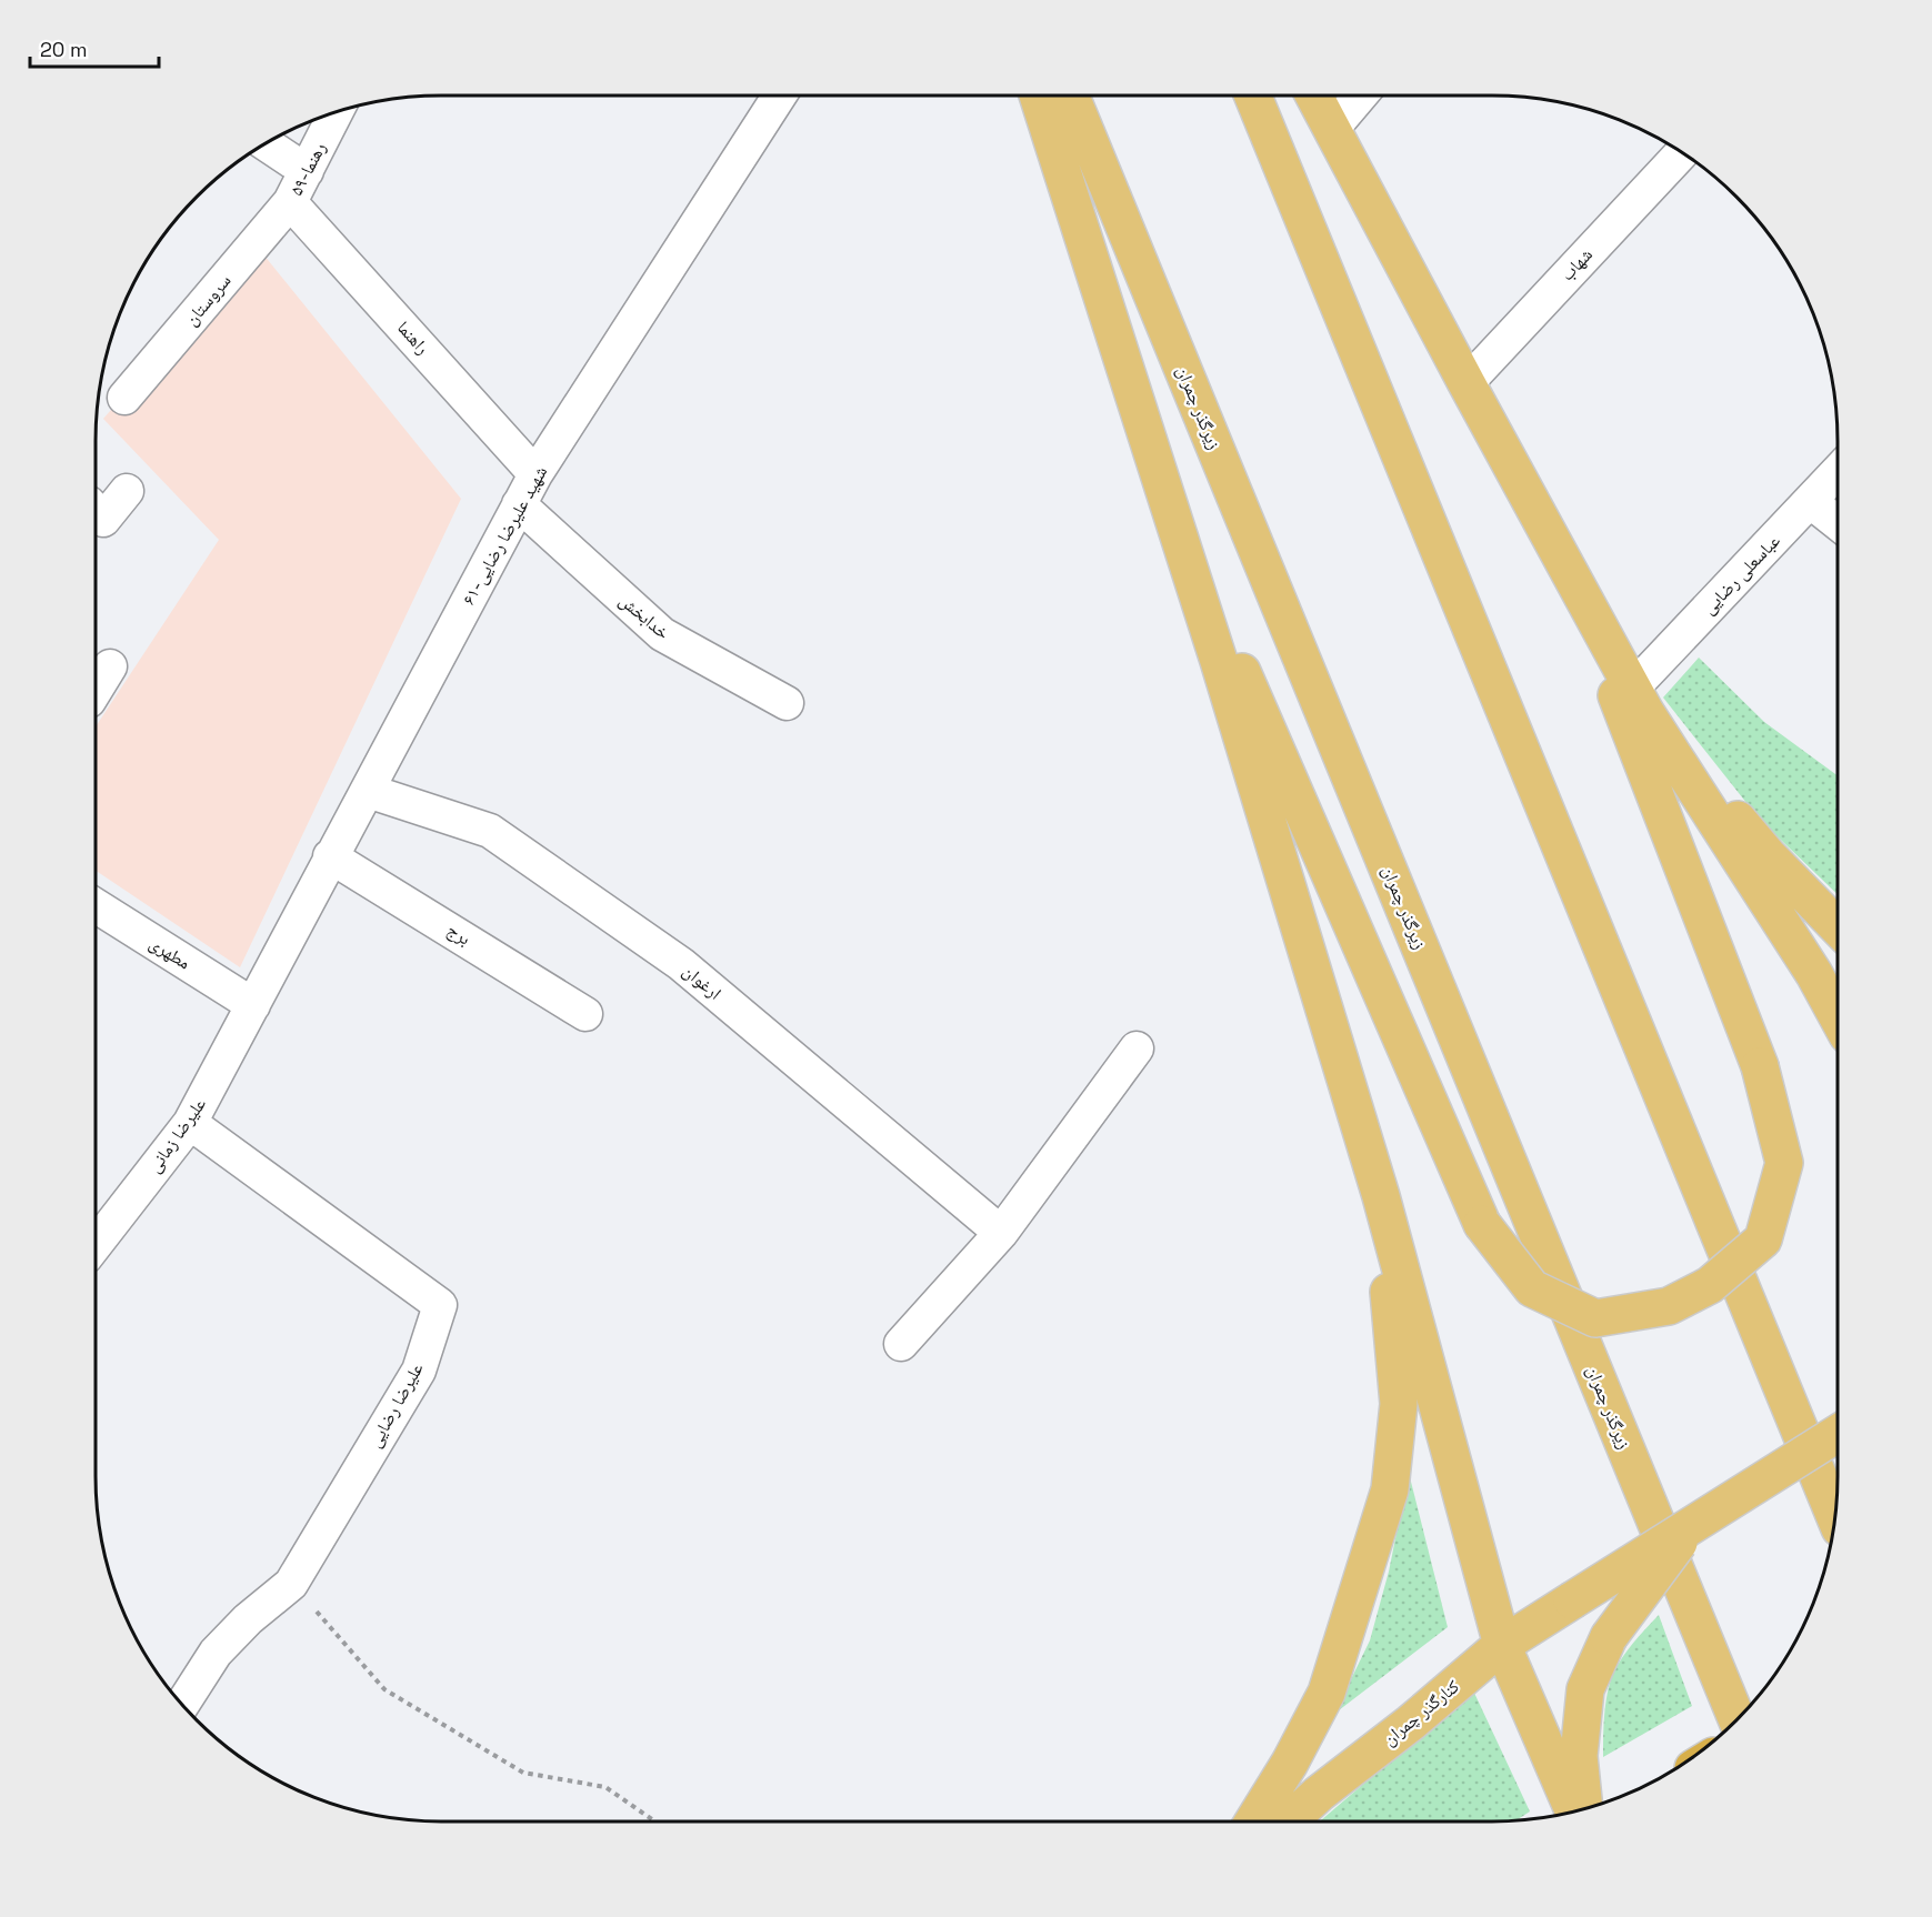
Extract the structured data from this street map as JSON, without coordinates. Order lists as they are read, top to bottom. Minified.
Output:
{"streets":{"main road":["زیرگذر چمران","کنارگذر چمران"],"street":["۵۹-رهنما","شهاب","سروستان","راهنما","۶۱-شهید علیرضا رضایی","عباسعلی رضایی","خدابخش","برج","مطهری","ارغوان","علیرضا زمانی","علیرضا رضایی"]},"crossings":[["۵۹-رهنما","سروستان"],["۵۹-رهنما","راهنما"],["سروستان","راهنما"],["راهنما","۶۱-شهید علیرضا رضایی"],["۶۱-شهید علیرضا رضایی","خدابخش"],["۶۱-شهید علیرضا رضایی","برج"],["۶۱-شهید علیرضا رضایی","مطهری"],["۶۱-شهید علیرضا رضایی","ارغوان"],["۶۱-شهید علیرضا رضایی","علیرضا زمانی"],["مطهری","علیرضا زمانی"],["علیرضا زمانی","علیرضا رضایی"]],"scale_bar":"20 m"}
